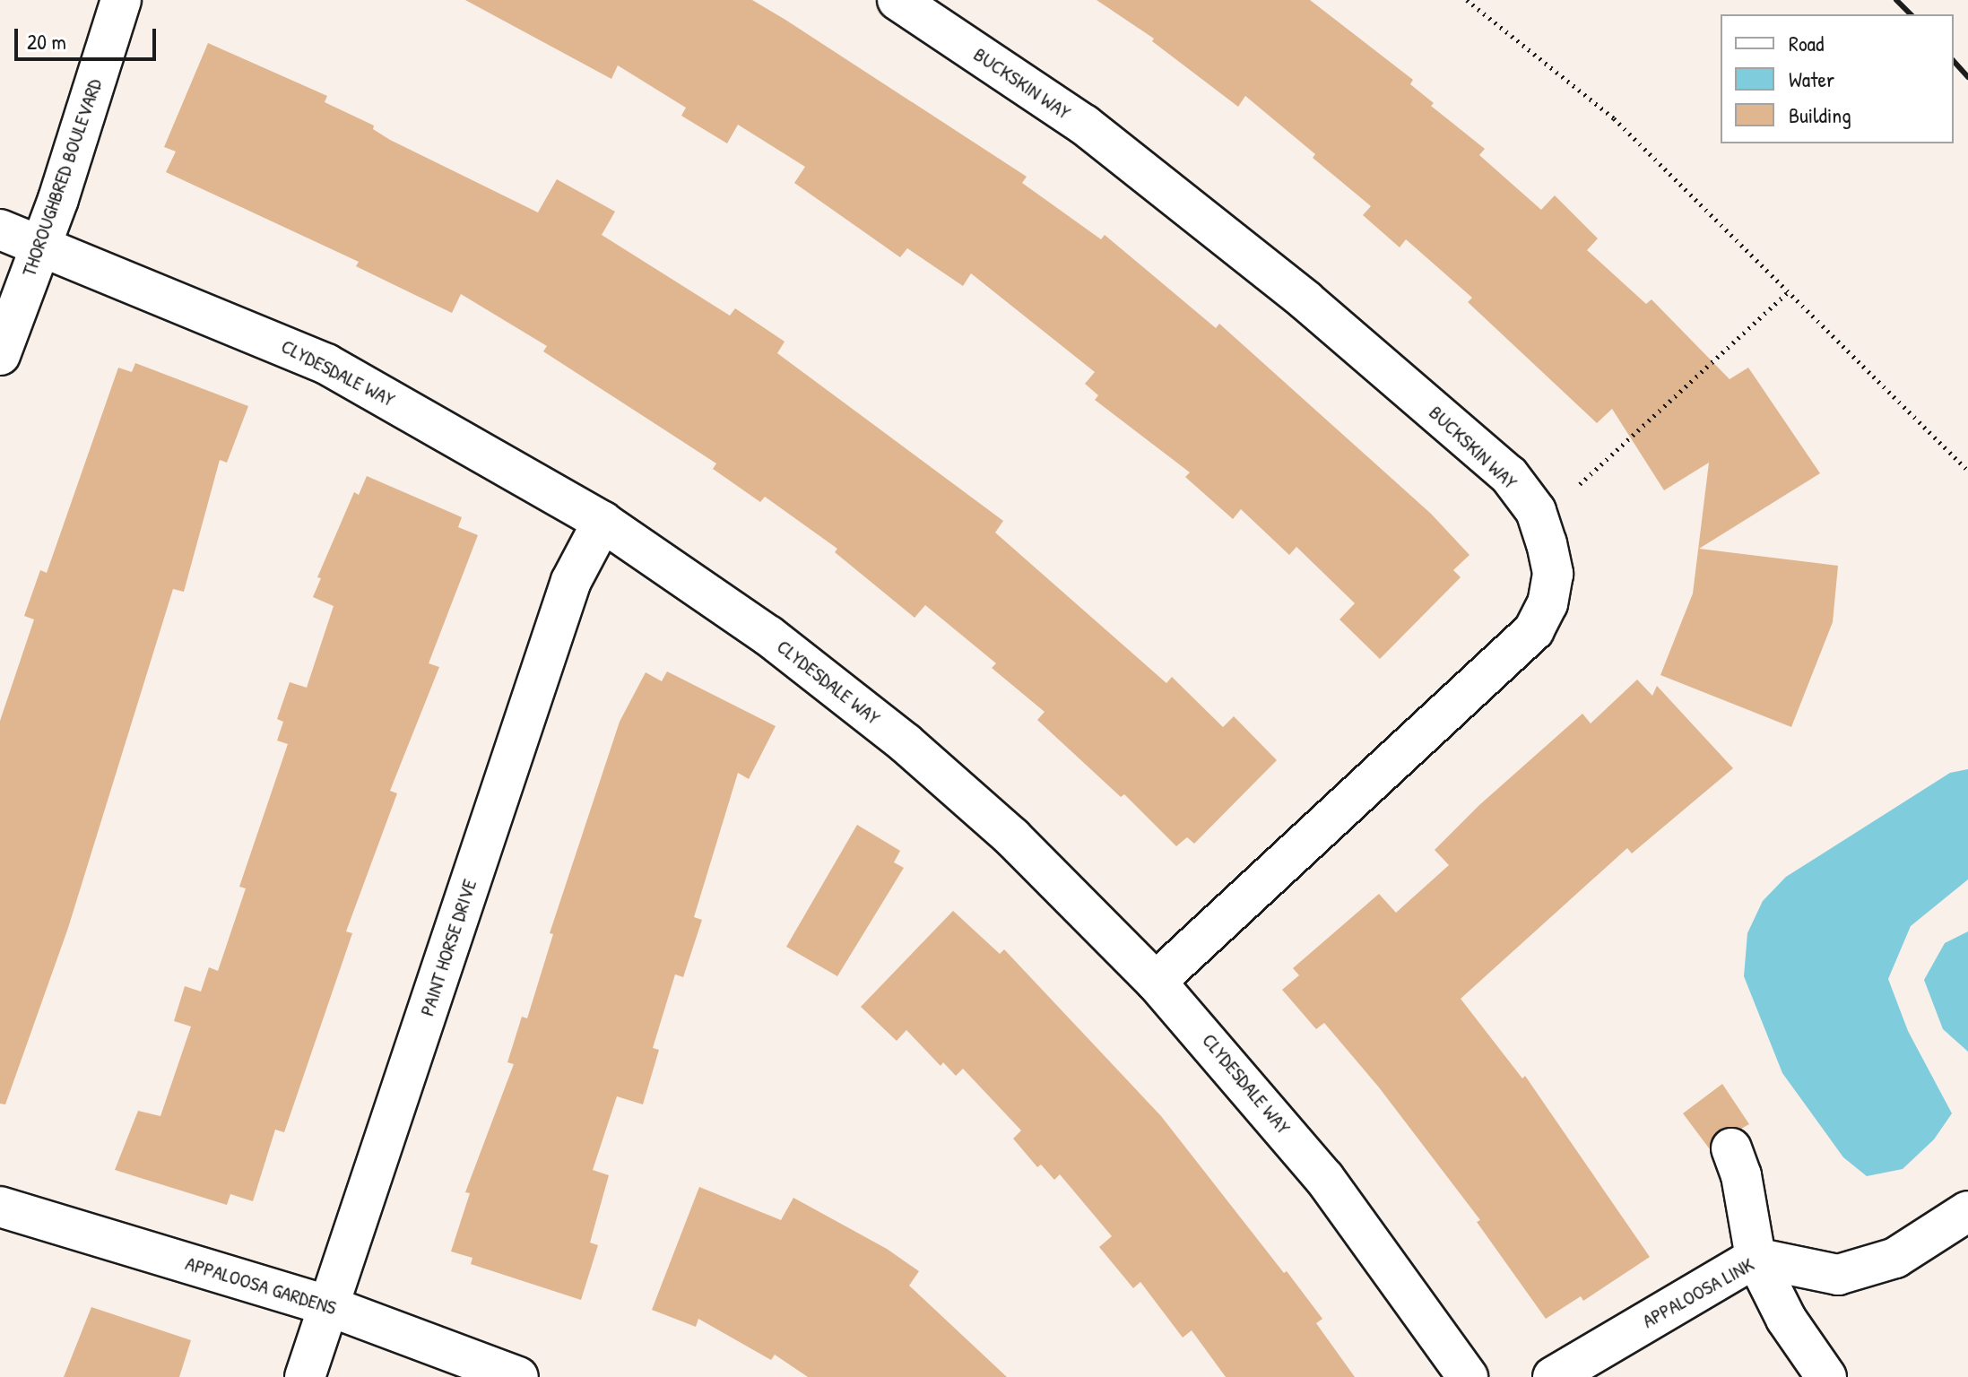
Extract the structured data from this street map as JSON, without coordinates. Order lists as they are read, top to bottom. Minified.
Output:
{"streets":{"street":["BUCKSKIN WAY","THOROUGHBRED BOULEVARD","CLYDESDALE WAY","PAINT HORSE DRIVE","APPALOOSA GARDENS","APPALOOSA LINK"]},"crossings":[["BUCKSKIN WAY","CLYDESDALE WAY"],["THOROUGHBRED BOULEVARD","CLYDESDALE WAY"],["CLYDESDALE WAY","PAINT HORSE DRIVE"],["PAINT HORSE DRIVE","APPALOOSA GARDENS"]],"legend":["Road","Water","Building"],"scale_bar":"20 m"}
